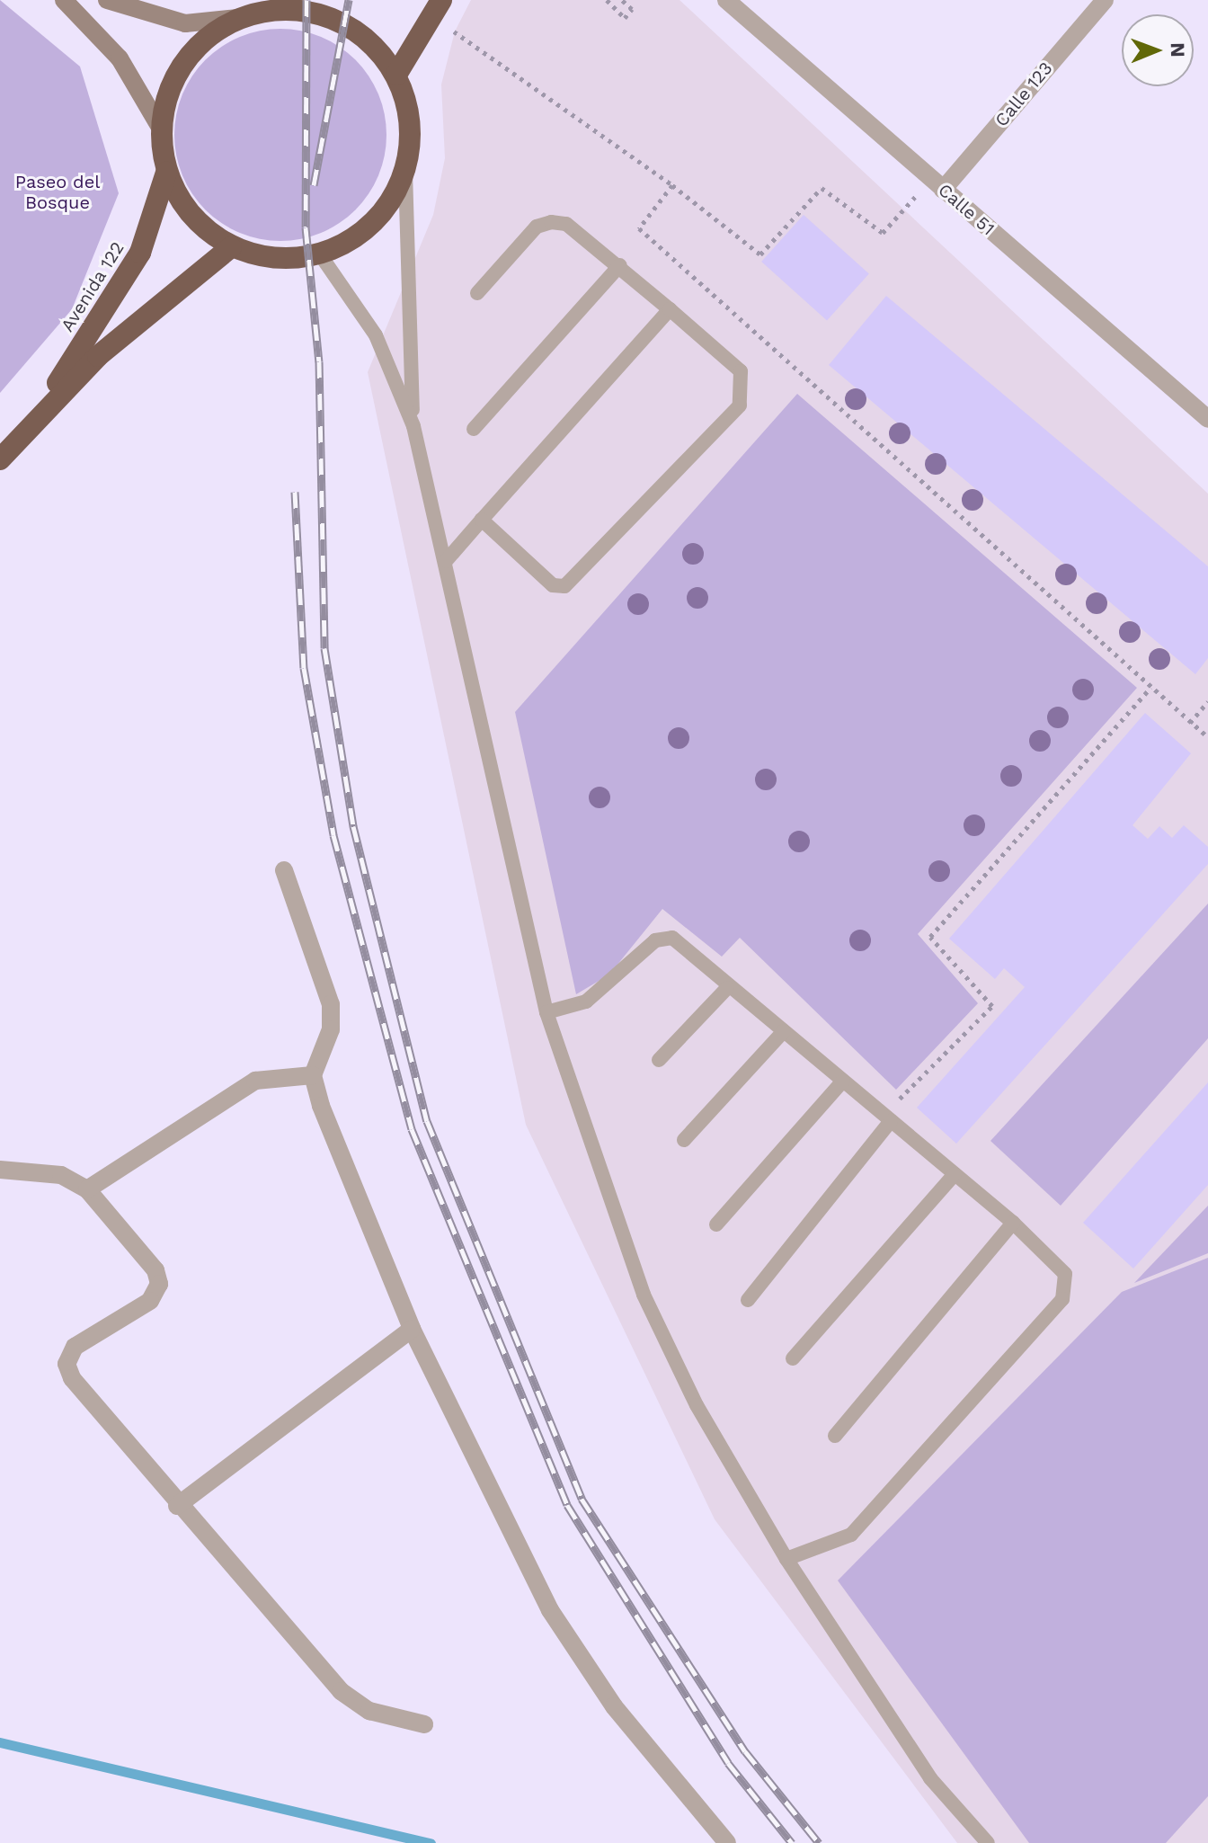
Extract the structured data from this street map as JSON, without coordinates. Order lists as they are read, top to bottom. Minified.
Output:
{"streets":{"highway":["Avenida 122"],"street":["Calle 123","Calle 51"]},"crossings":[["Calle 123","Calle 51"]],"parks":["Paseo del Bosque"],"north":"right"}
